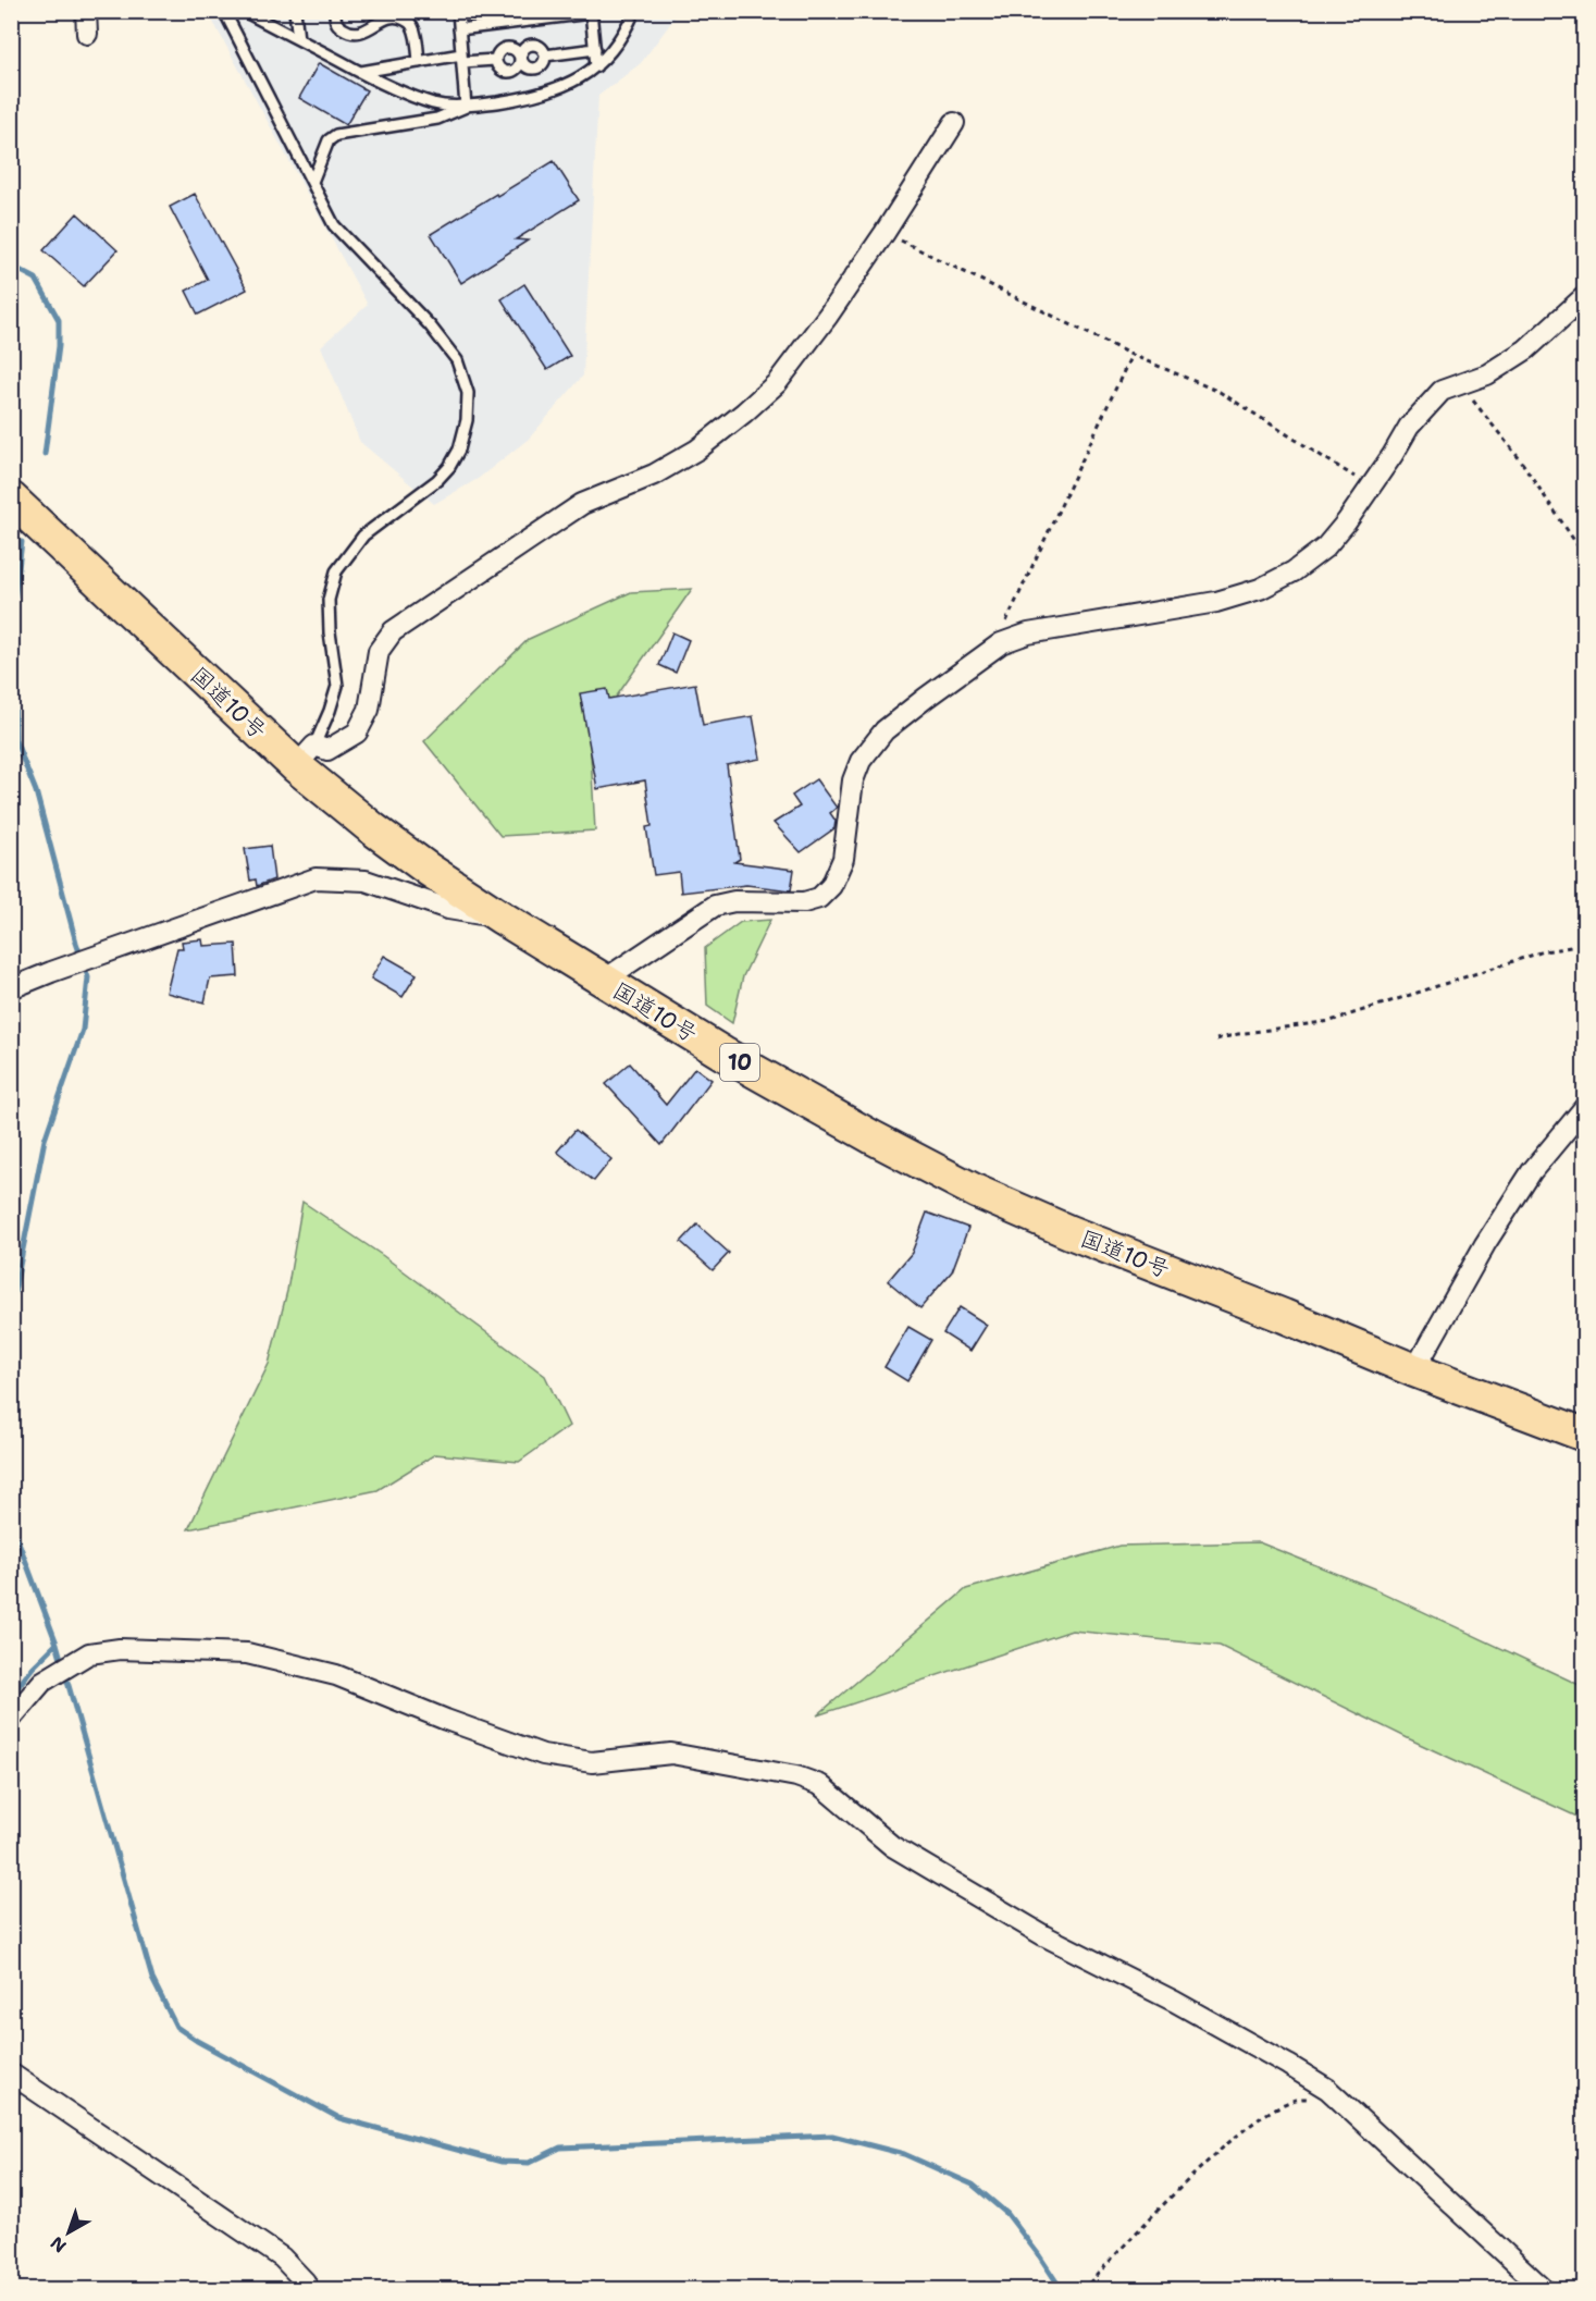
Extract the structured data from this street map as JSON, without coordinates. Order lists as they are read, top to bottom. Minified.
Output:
{"streets":{"highway":["国道10号","10"]},"north":"bottom left"}
